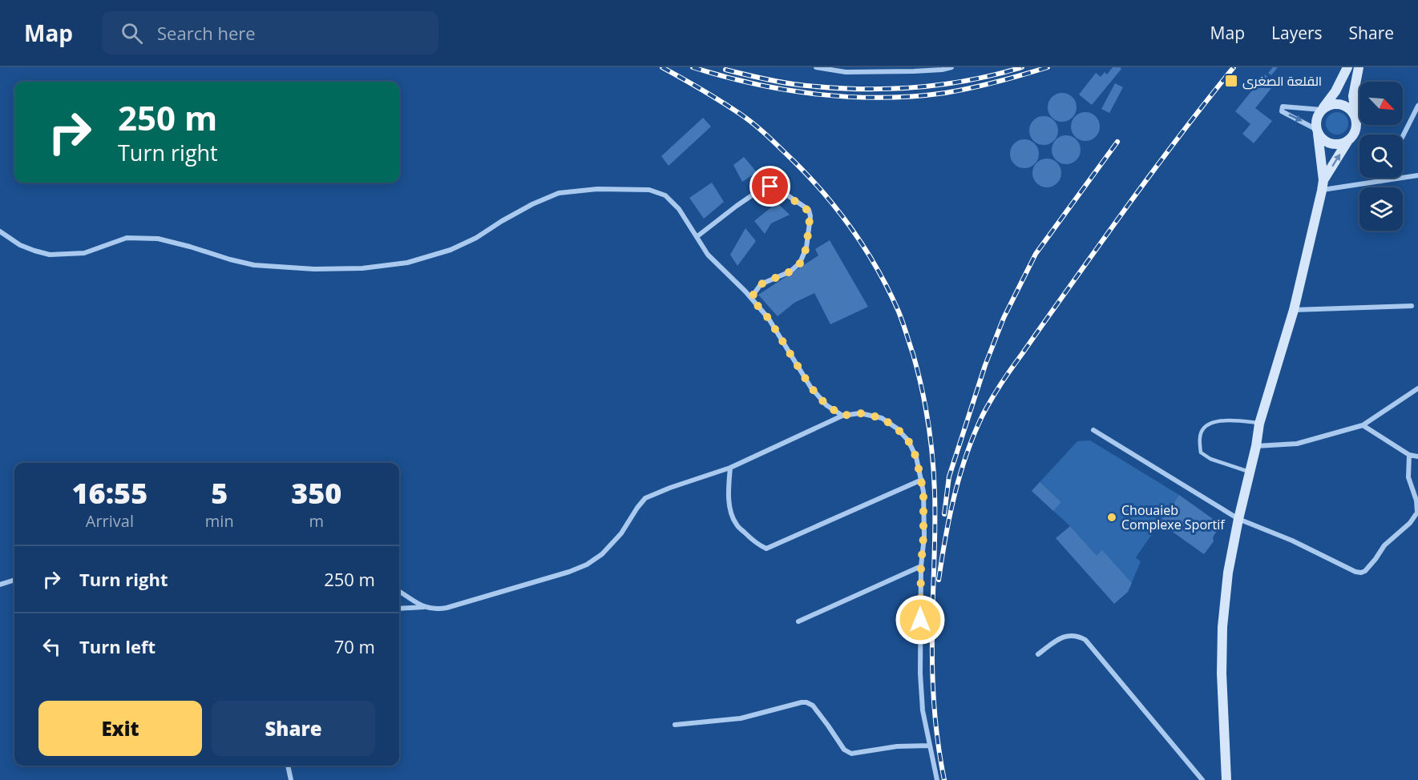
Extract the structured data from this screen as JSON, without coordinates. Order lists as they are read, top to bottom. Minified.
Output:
{"places":{"transit":["القلعة الصغرى"],"other":["Chouaieb Complexe Sportif"]},"north":"bottom right","page":{"header":"Map","search":"Search here","nav":["Map","Layers","Share"],"turn":["250 m","Turn right"],"eta":["16:55","Arrival","5","min","350","m"],"list":[{"name":"Turn right","value":"250 m"},{"name":"Turn left","value":"70 m"}],"buttons":["Exit","Share"]}}
